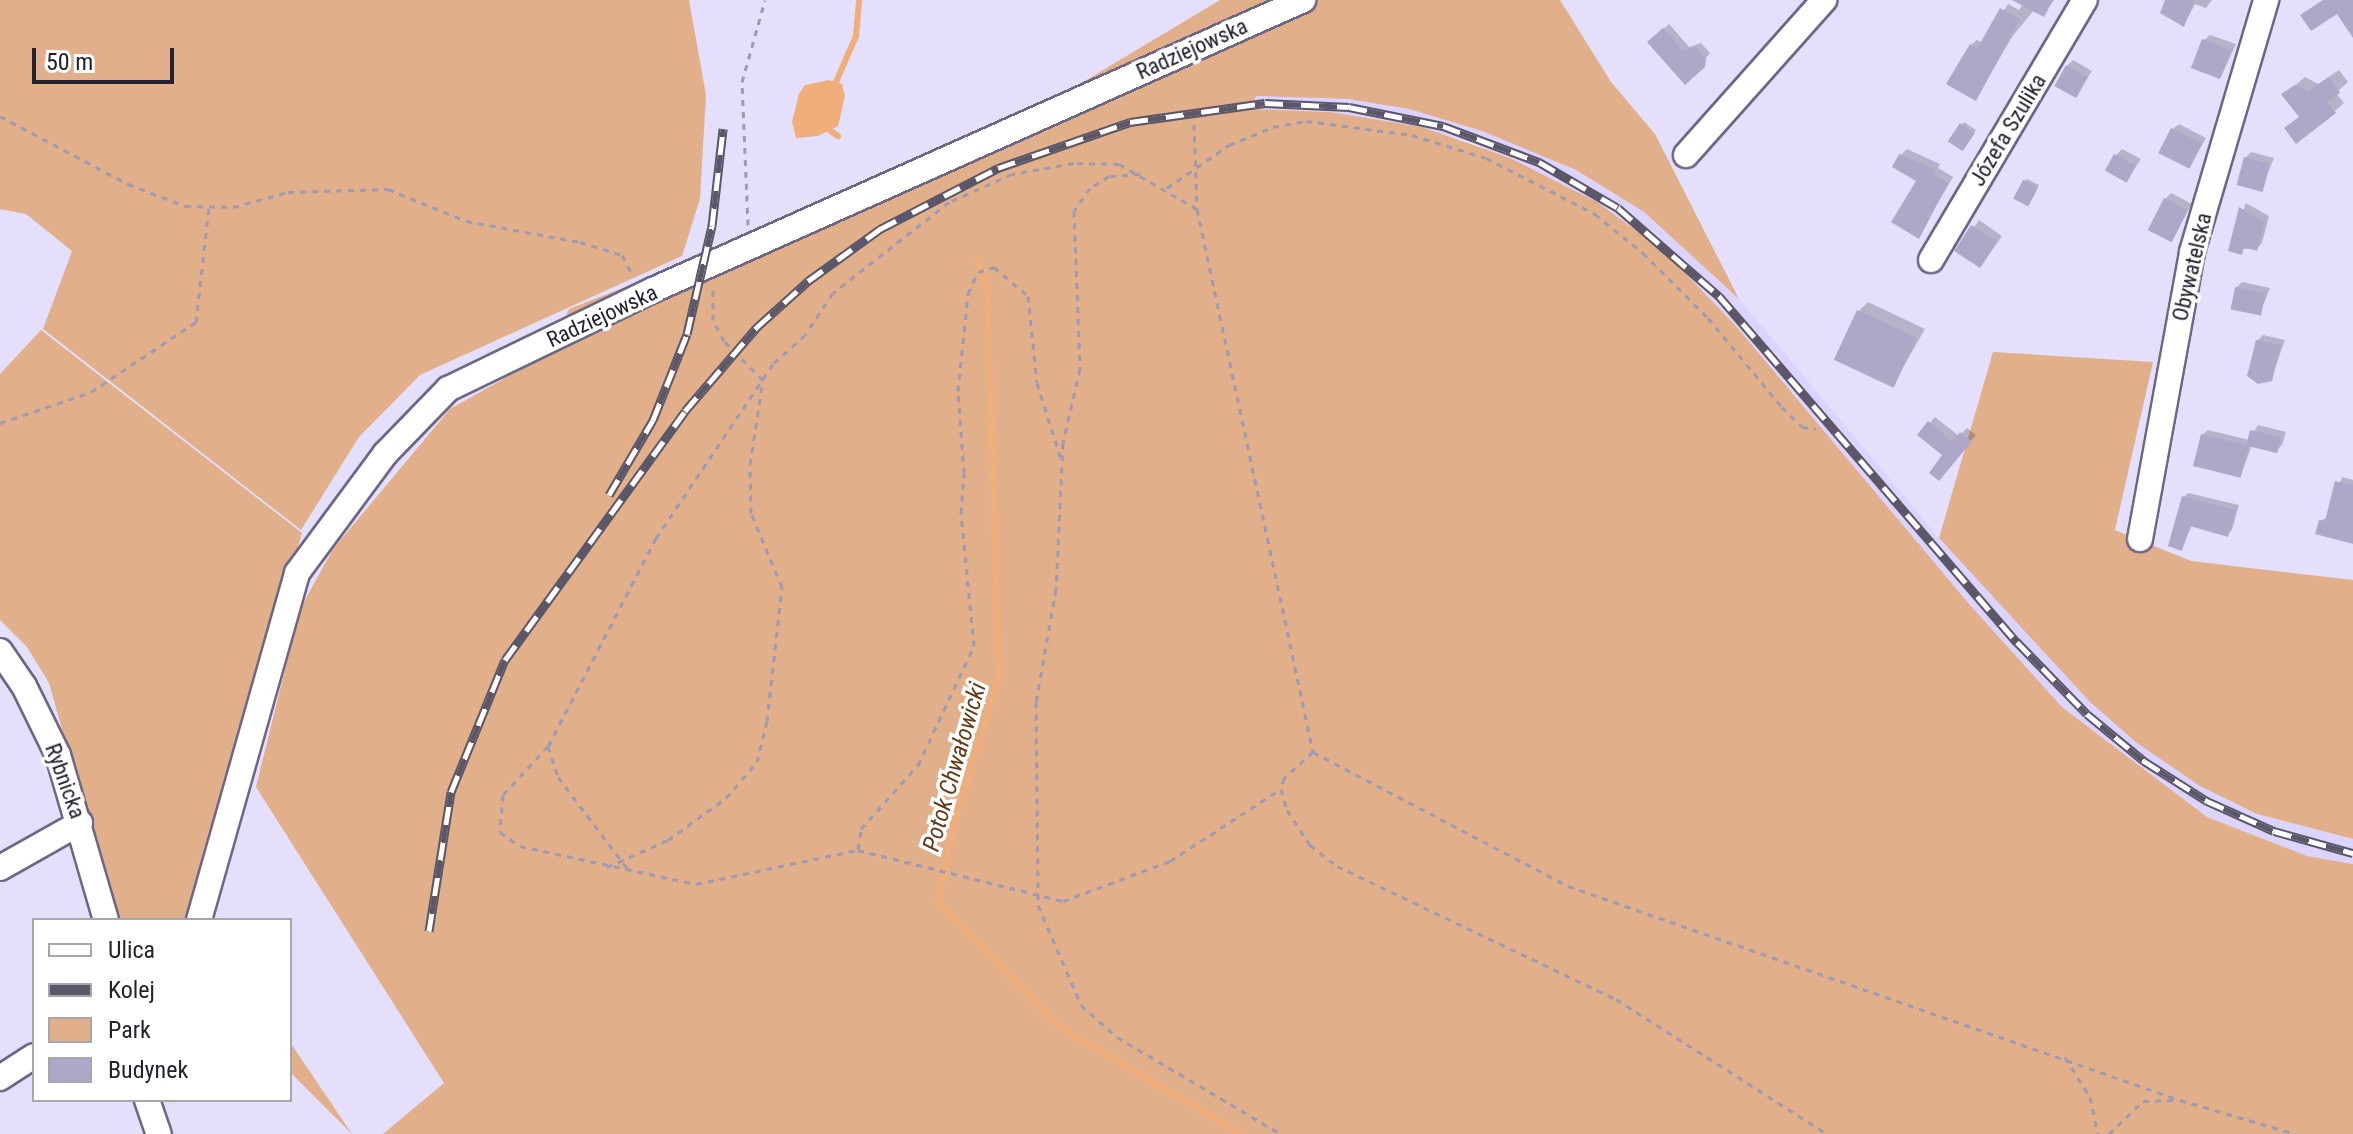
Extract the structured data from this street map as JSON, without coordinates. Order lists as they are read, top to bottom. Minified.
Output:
{"streets":{"street":["Radziejowska","Józefa Szulika","Obywatelska","Rybnicka"]},"water":["Potok Chwałowicki"],"legend":["Ulica","Kolej","Park","Budynek"],"scale_bar":"50 m"}
